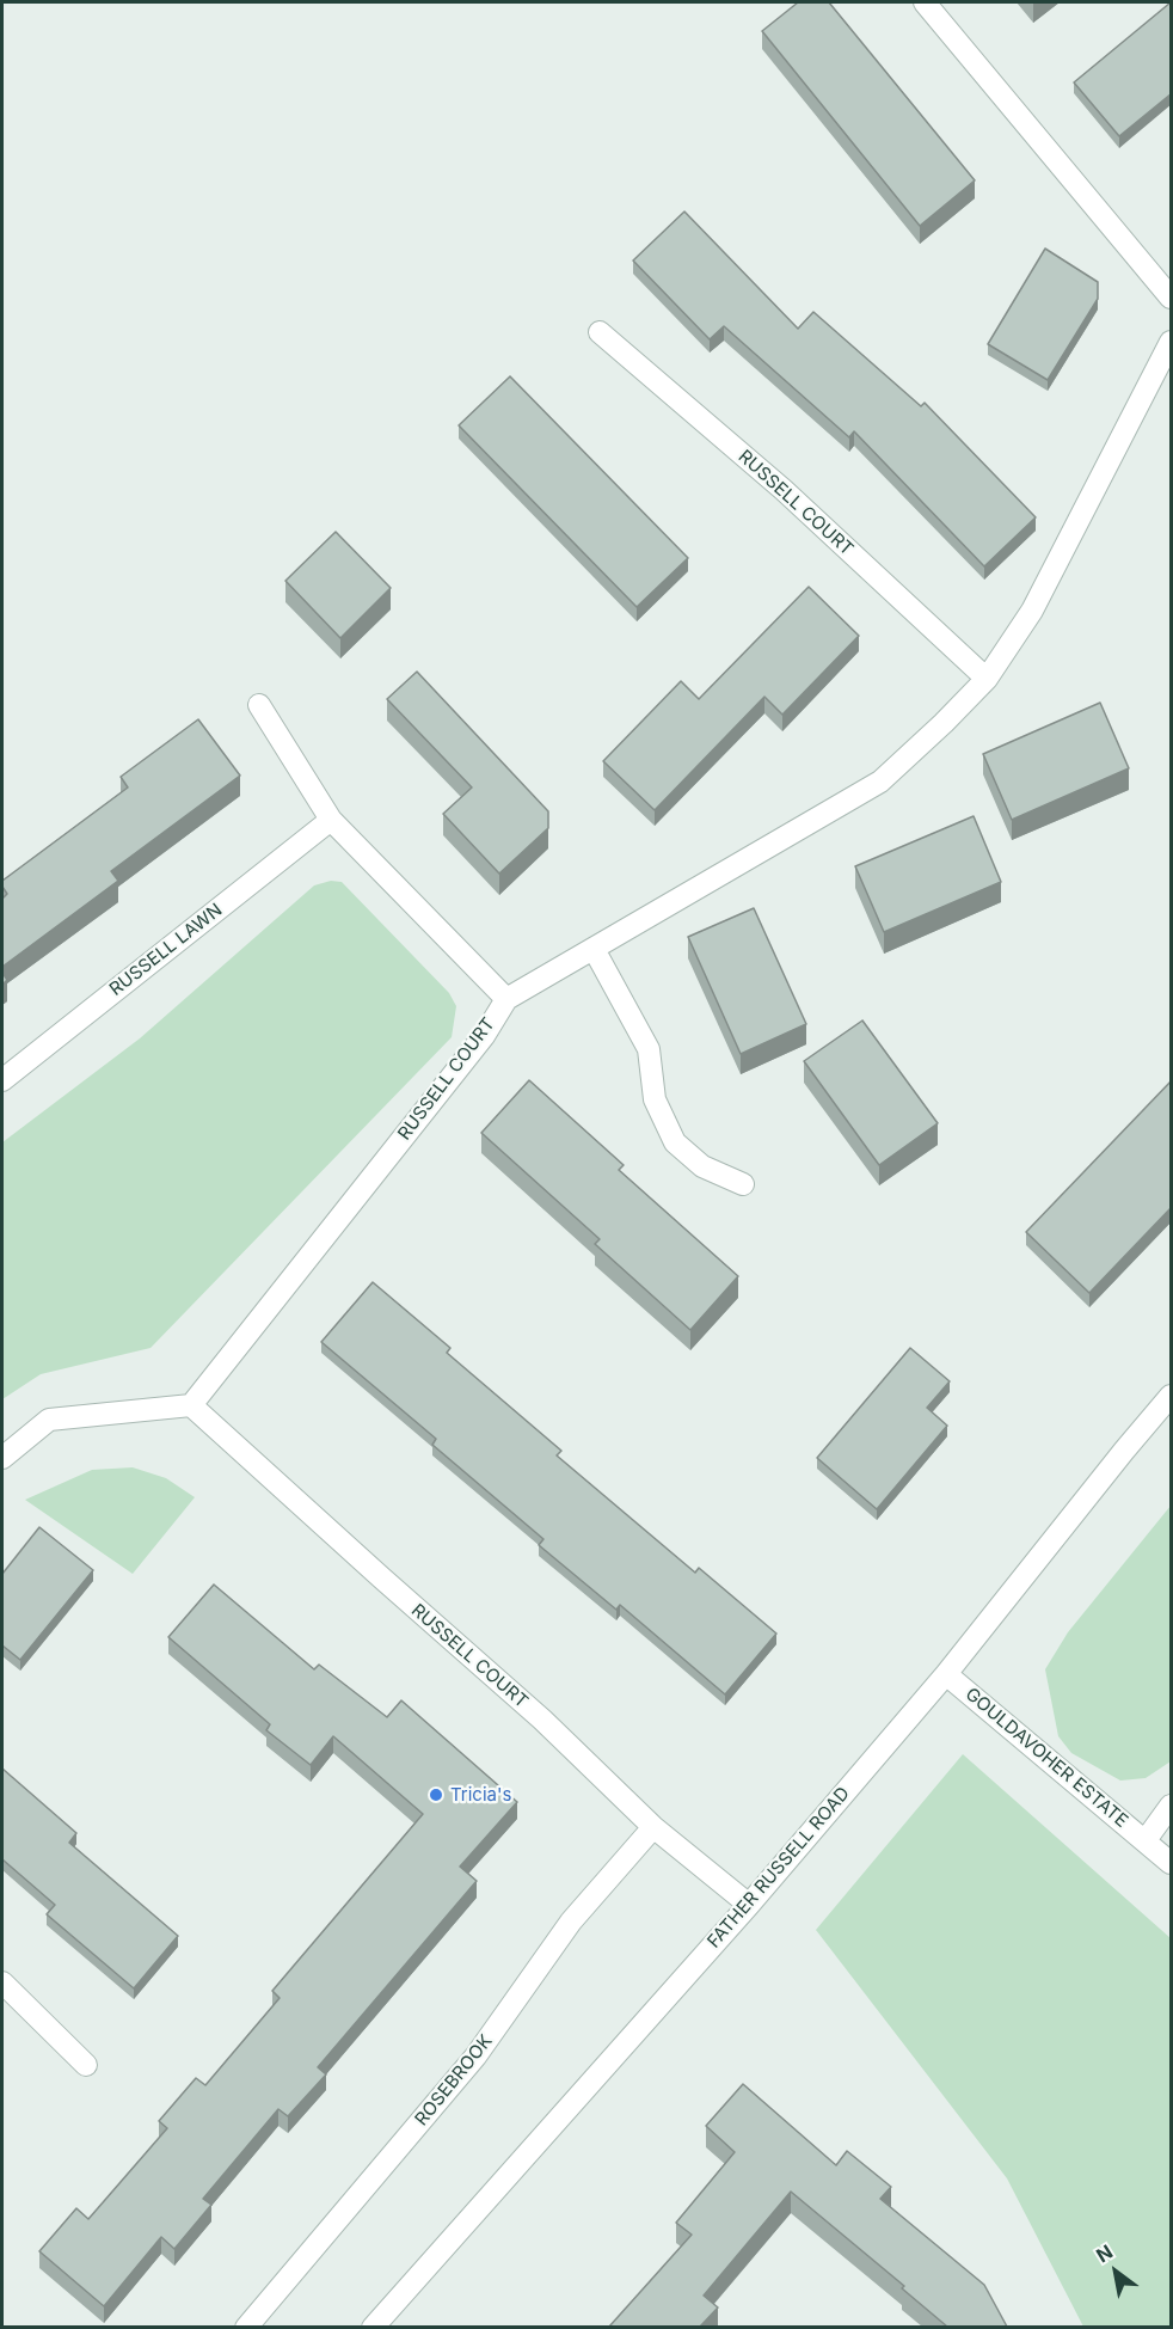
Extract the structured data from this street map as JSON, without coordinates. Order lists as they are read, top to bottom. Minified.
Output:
{"streets":{"street":["RUSSELL COURT","RUSSELL LAWN","GOULDAVOHER ESTATE","FATHER RUSSELL ROAD","ROSEBROOK"]},"crossings":[["RUSSELL COURT","FATHER RUSSELL ROAD"],["RUSSELL COURT","ROSEBROOK"],["GOULDAVOHER ESTATE","FATHER RUSSELL ROAD"]],"places":["Tricia's"],"north":"top left"}
